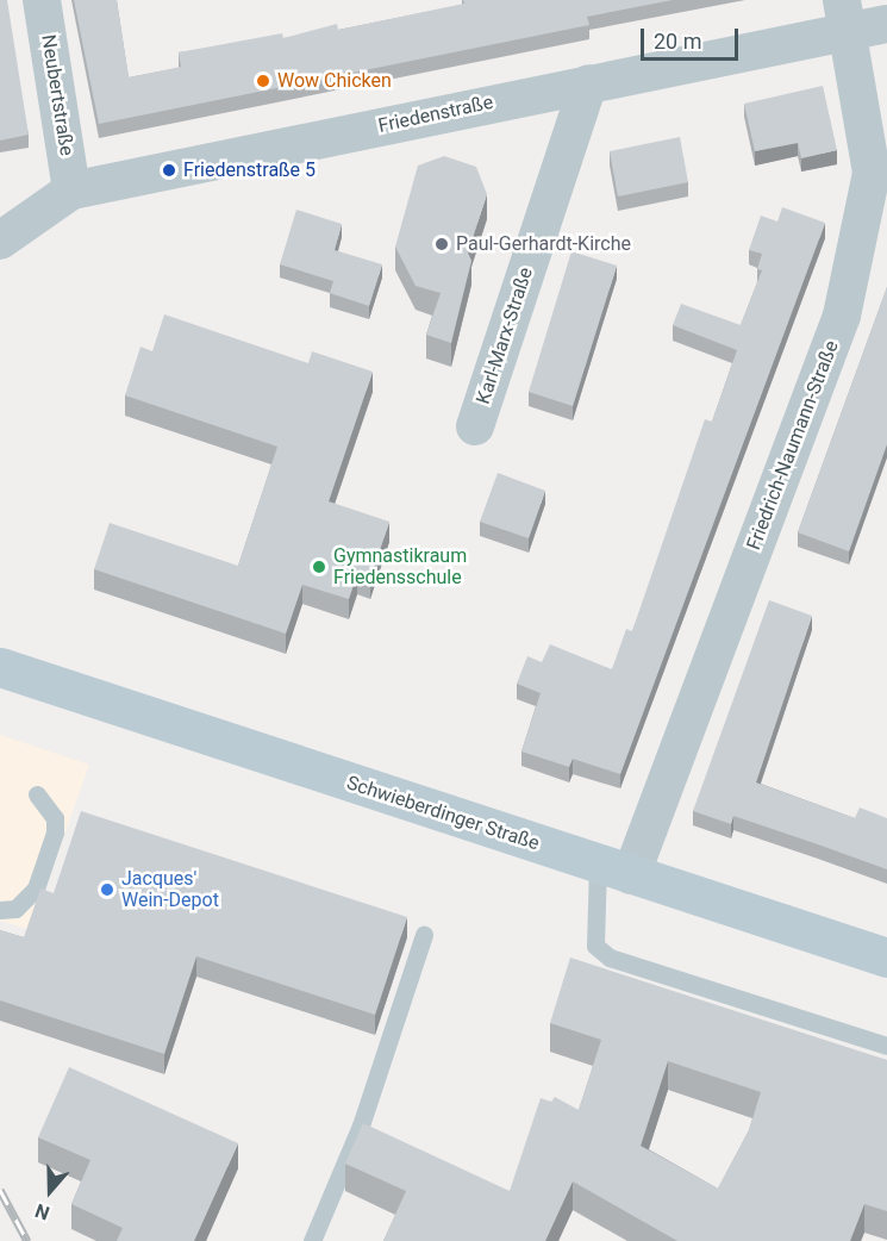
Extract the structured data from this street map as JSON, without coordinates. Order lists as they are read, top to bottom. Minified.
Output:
{"streets":{"main road":["Schwieberdinger Straße"],"street":["Neubertstraße","Friedenstraße","Karl-Marx-Straße","Friedrich-Naumann-Straße"]},"crossings":[["Neubertstraße","Friedenstraße"],["Friedenstraße","Karl-Marx-Straße"],["Friedenstraße","Friedrich-Naumann-Straße"],["Friedrich-Naumann-Straße","Schwieberdinger Straße"]],"places":["Wow Chicken","Friedenstraße 5","Paul-Gerhardt-Kirche","Gymnastikraum Friedensschule","Jacques' Wein-Depot"],"scale_bar":"20 m","north":"bottom"}
